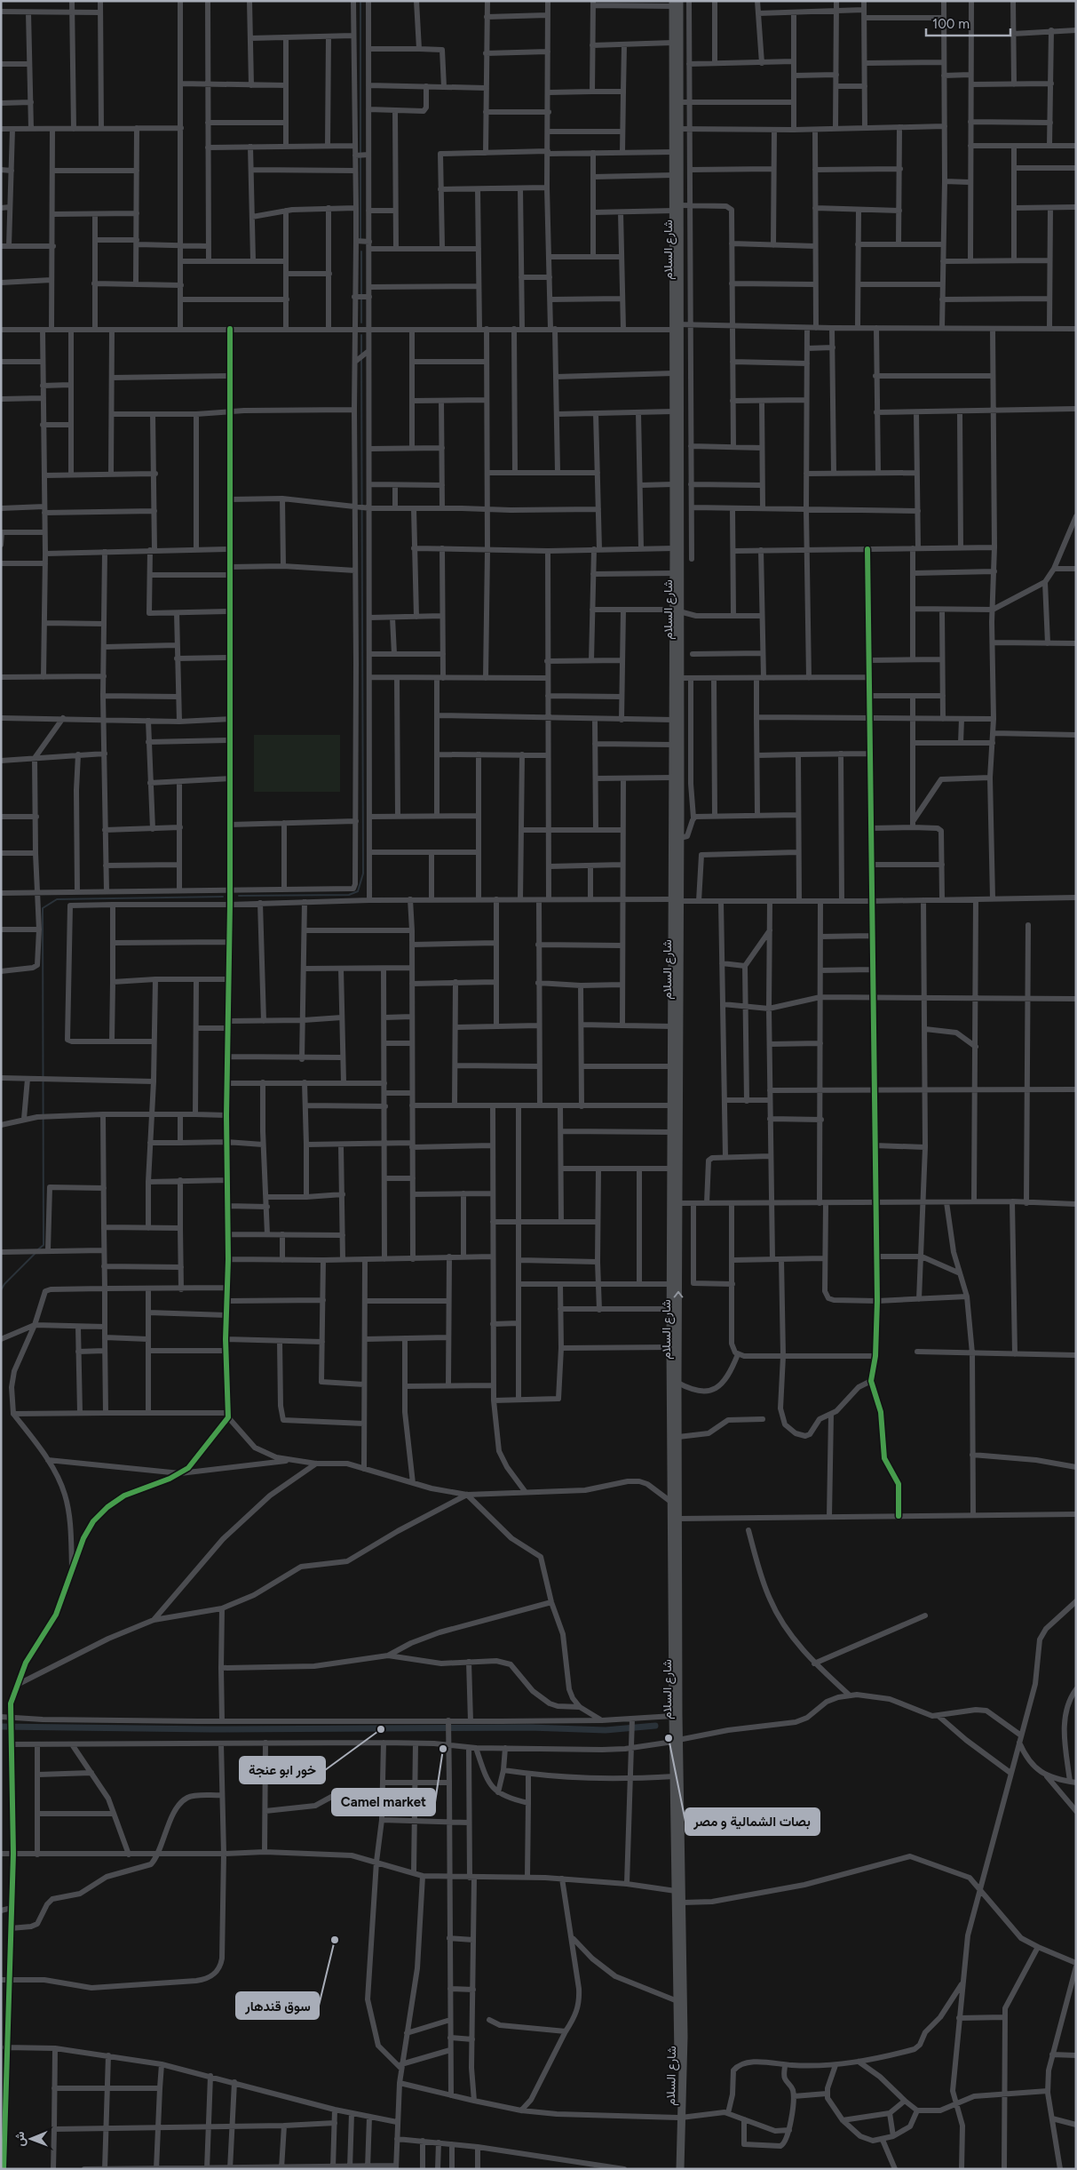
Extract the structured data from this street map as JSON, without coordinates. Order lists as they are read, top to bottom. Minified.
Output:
{"streets":{"main road":["شارع السلام"]},"places":["خور ابو عنجة","بصات الشمالية و مصر","Camel market","سوق قندهار"],"scale_bar":"100 m","north":"left"}
